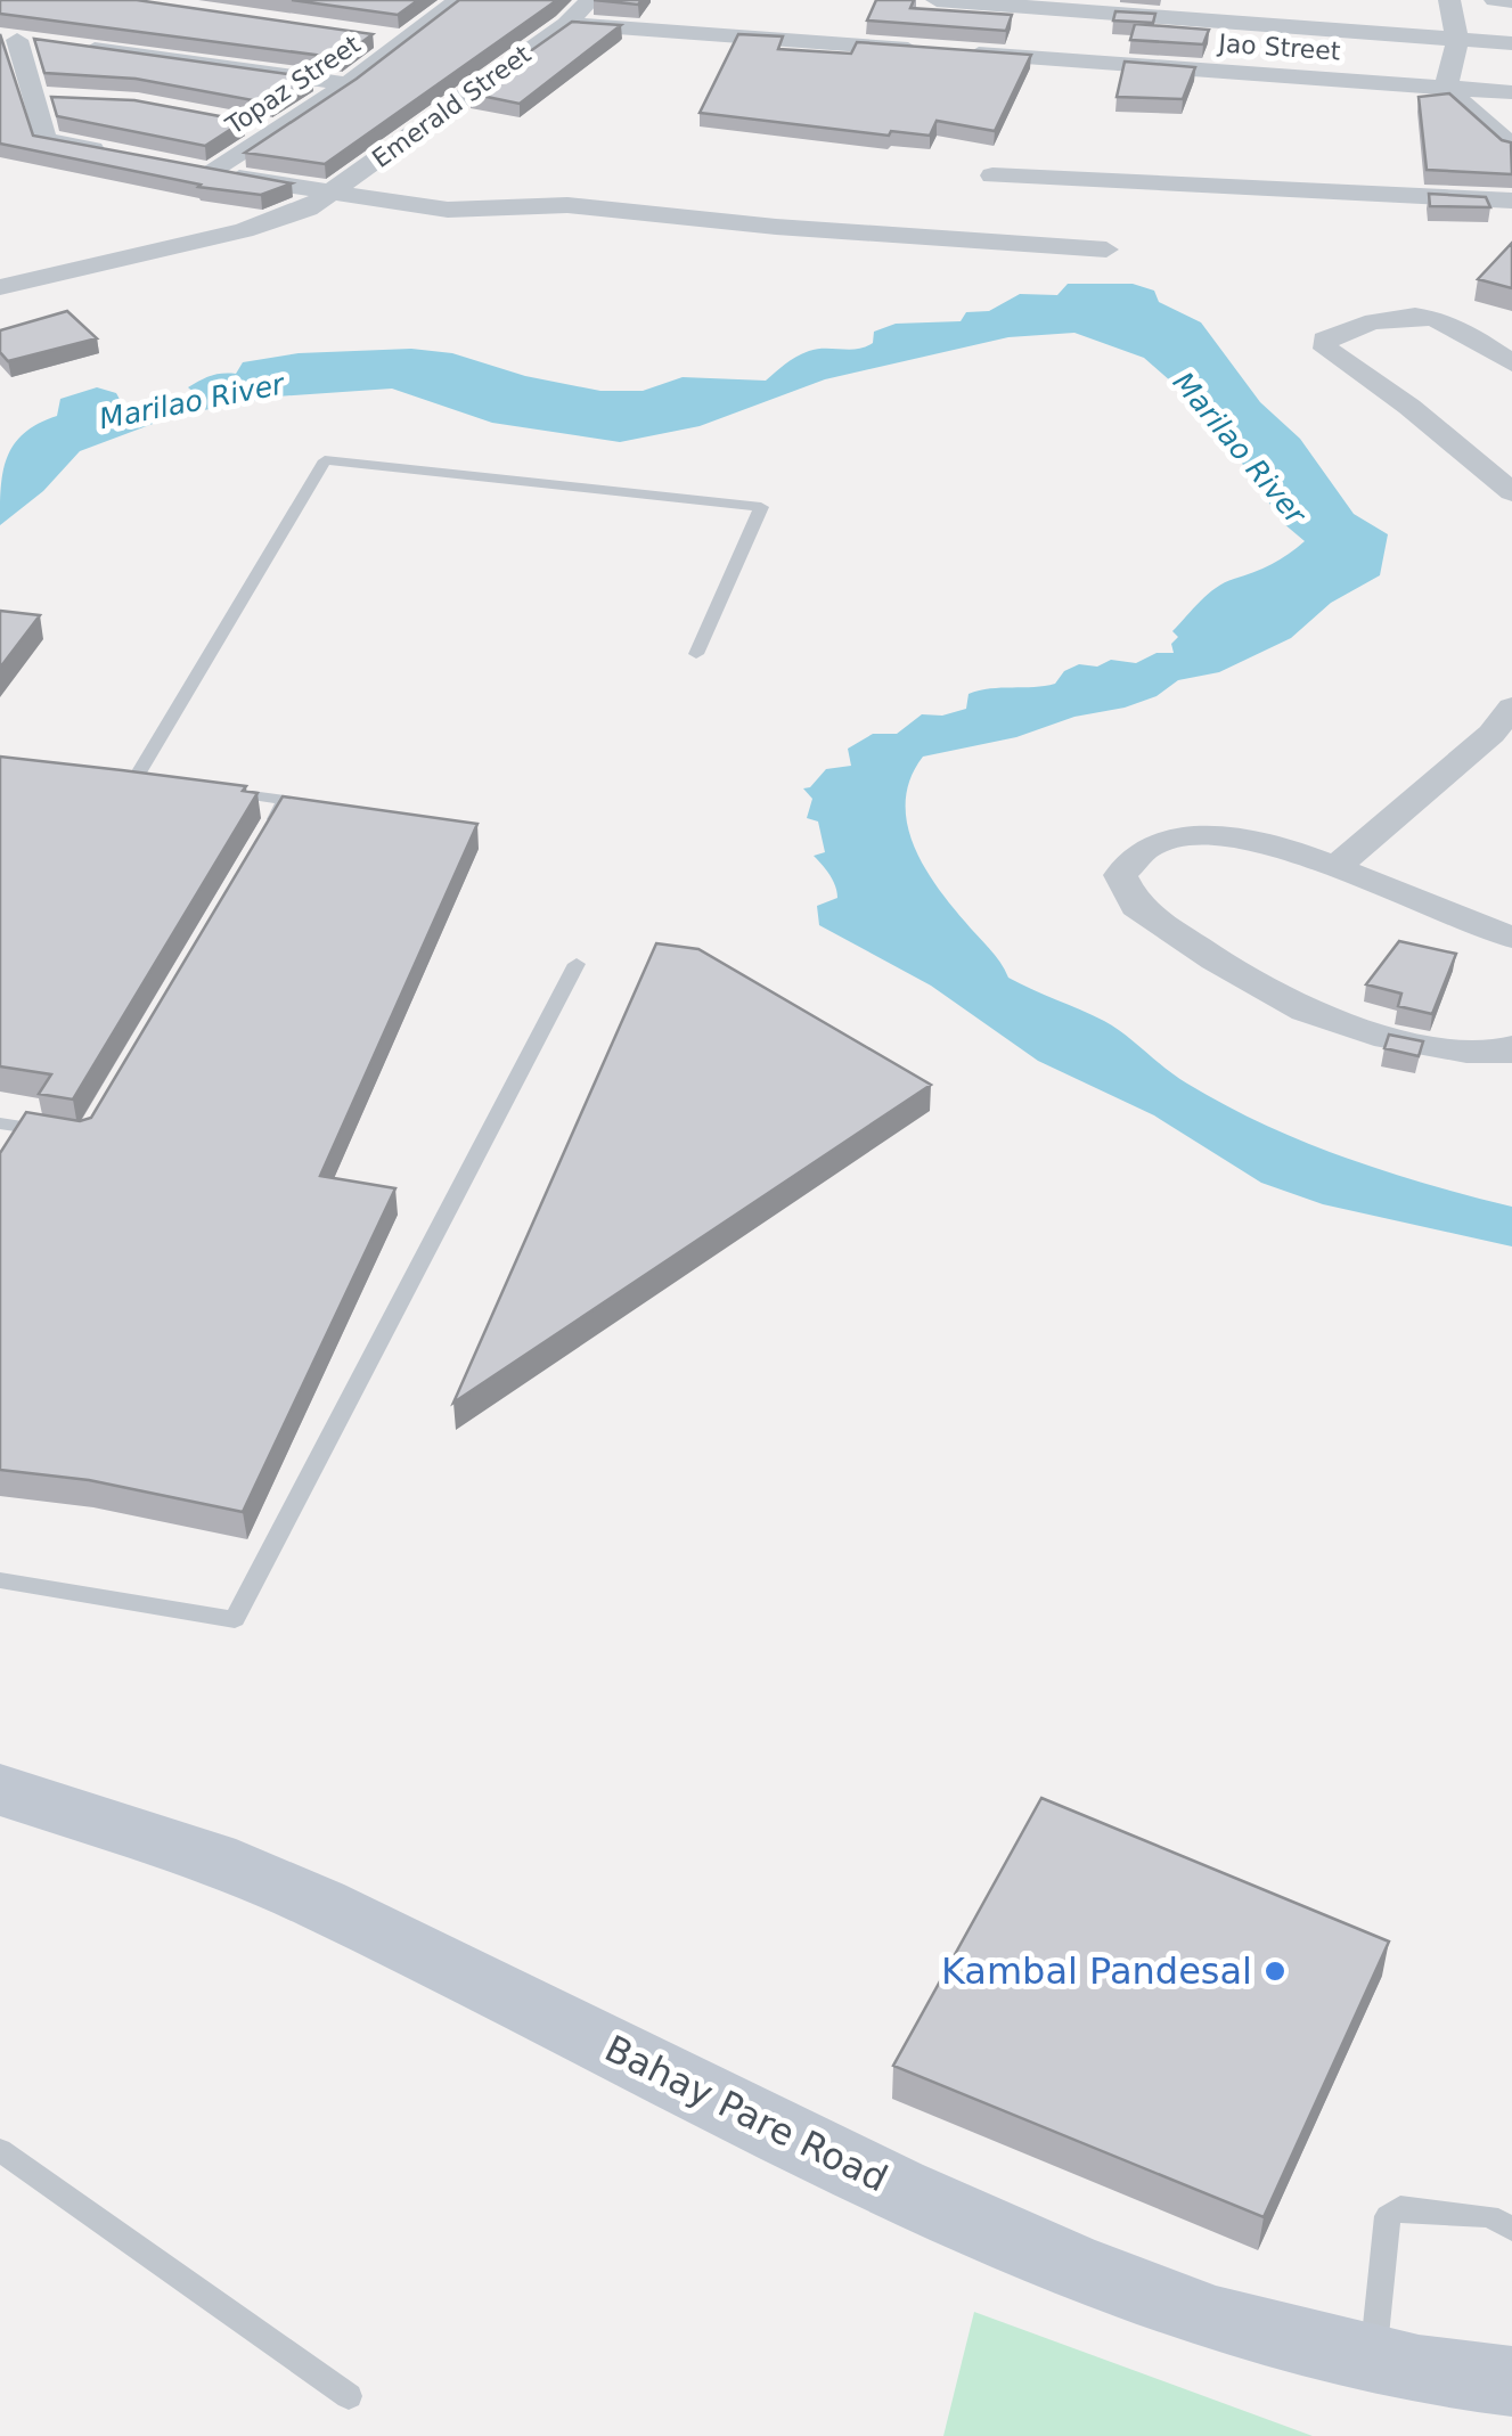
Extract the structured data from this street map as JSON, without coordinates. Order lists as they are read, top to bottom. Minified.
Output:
{"streets":{"main road":["Bahay Pare Road"],"street":["Jao Street","Topaz Street","Emerald Street"]},"crossings":[["Jao Street","Emerald Street"],["Topaz Street","Emerald Street"]],"water":["Marilao River"],"places":["Kambal Pandesal"]}
